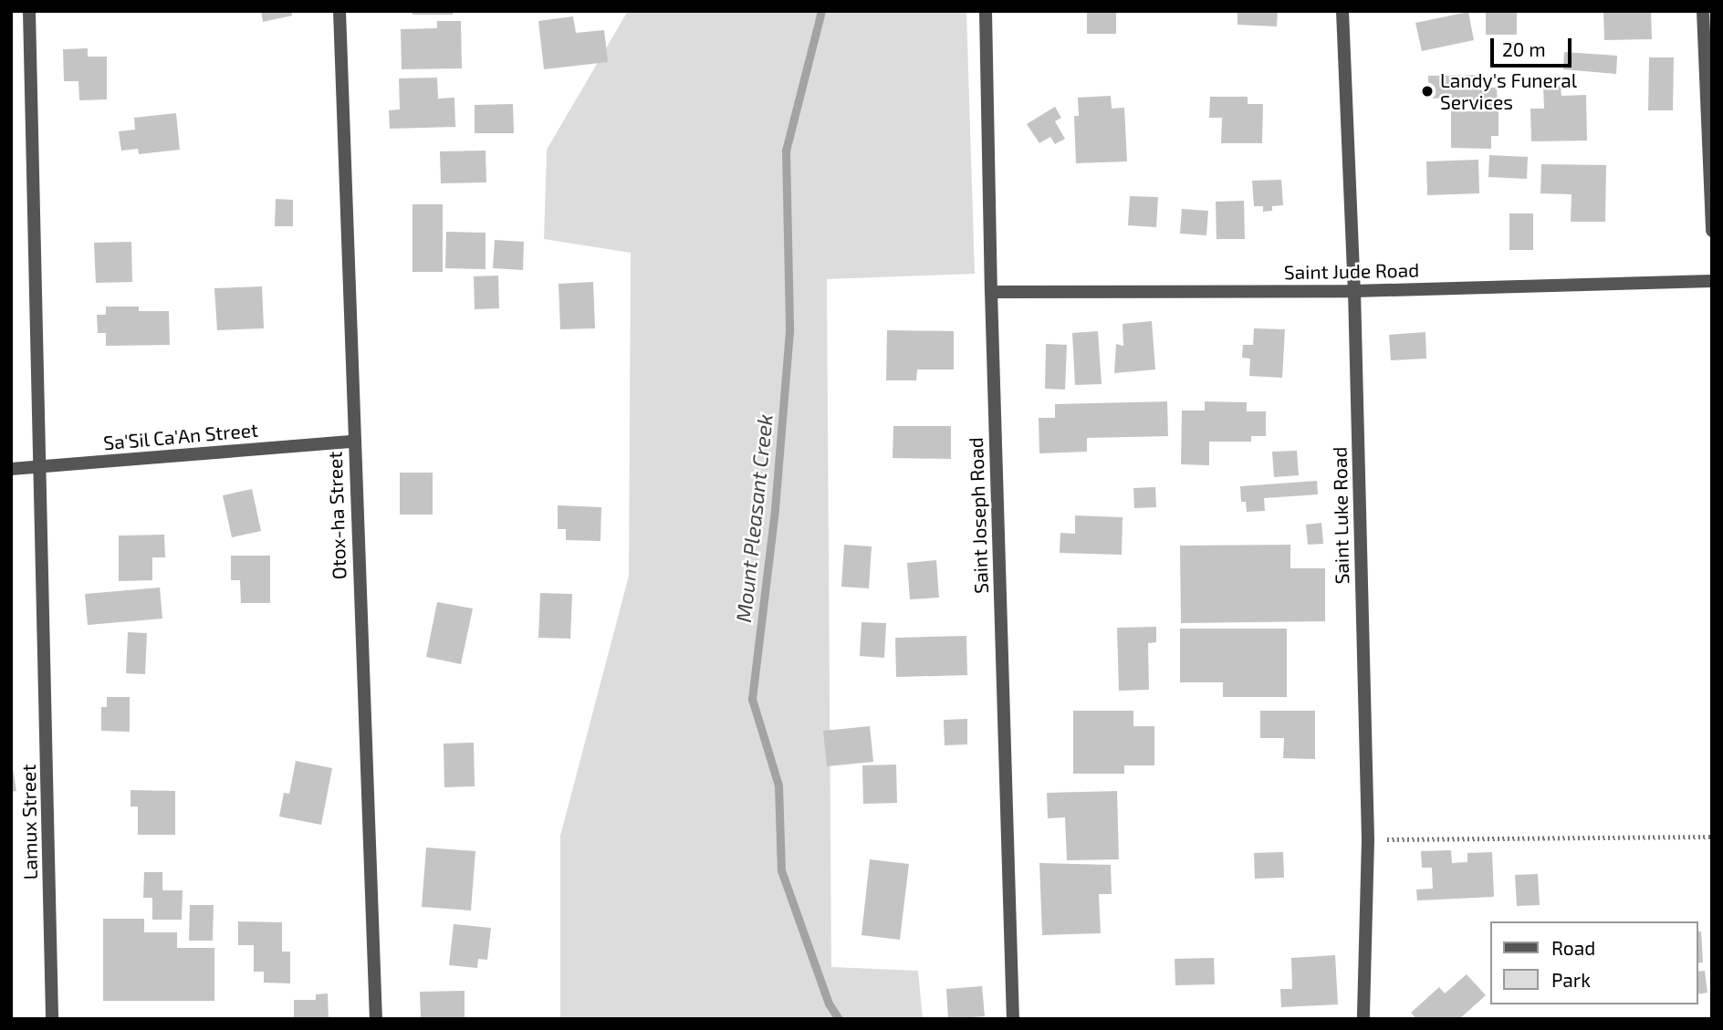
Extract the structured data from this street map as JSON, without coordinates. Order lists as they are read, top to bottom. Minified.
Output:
{"streets":{"street":["Saint Jude Road","Sa'Sil Ca'An Street","Otox-ha Street","Saint Joseph Road","Saint Luke Road","Lamux Street"]},"crossings":[["Saint Jude Road","Saint Joseph Road"],["Saint Jude Road","Saint Luke Road"],["Sa'Sil Ca'An Street","Otox-ha Street"],["Sa'Sil Ca'An Street","Lamux Street"]],"water":["Mount Pleasant Creek"],"places":["Landy's Funeral Services"],"legend":["Road","Park"],"scale_bar":"20 m"}
